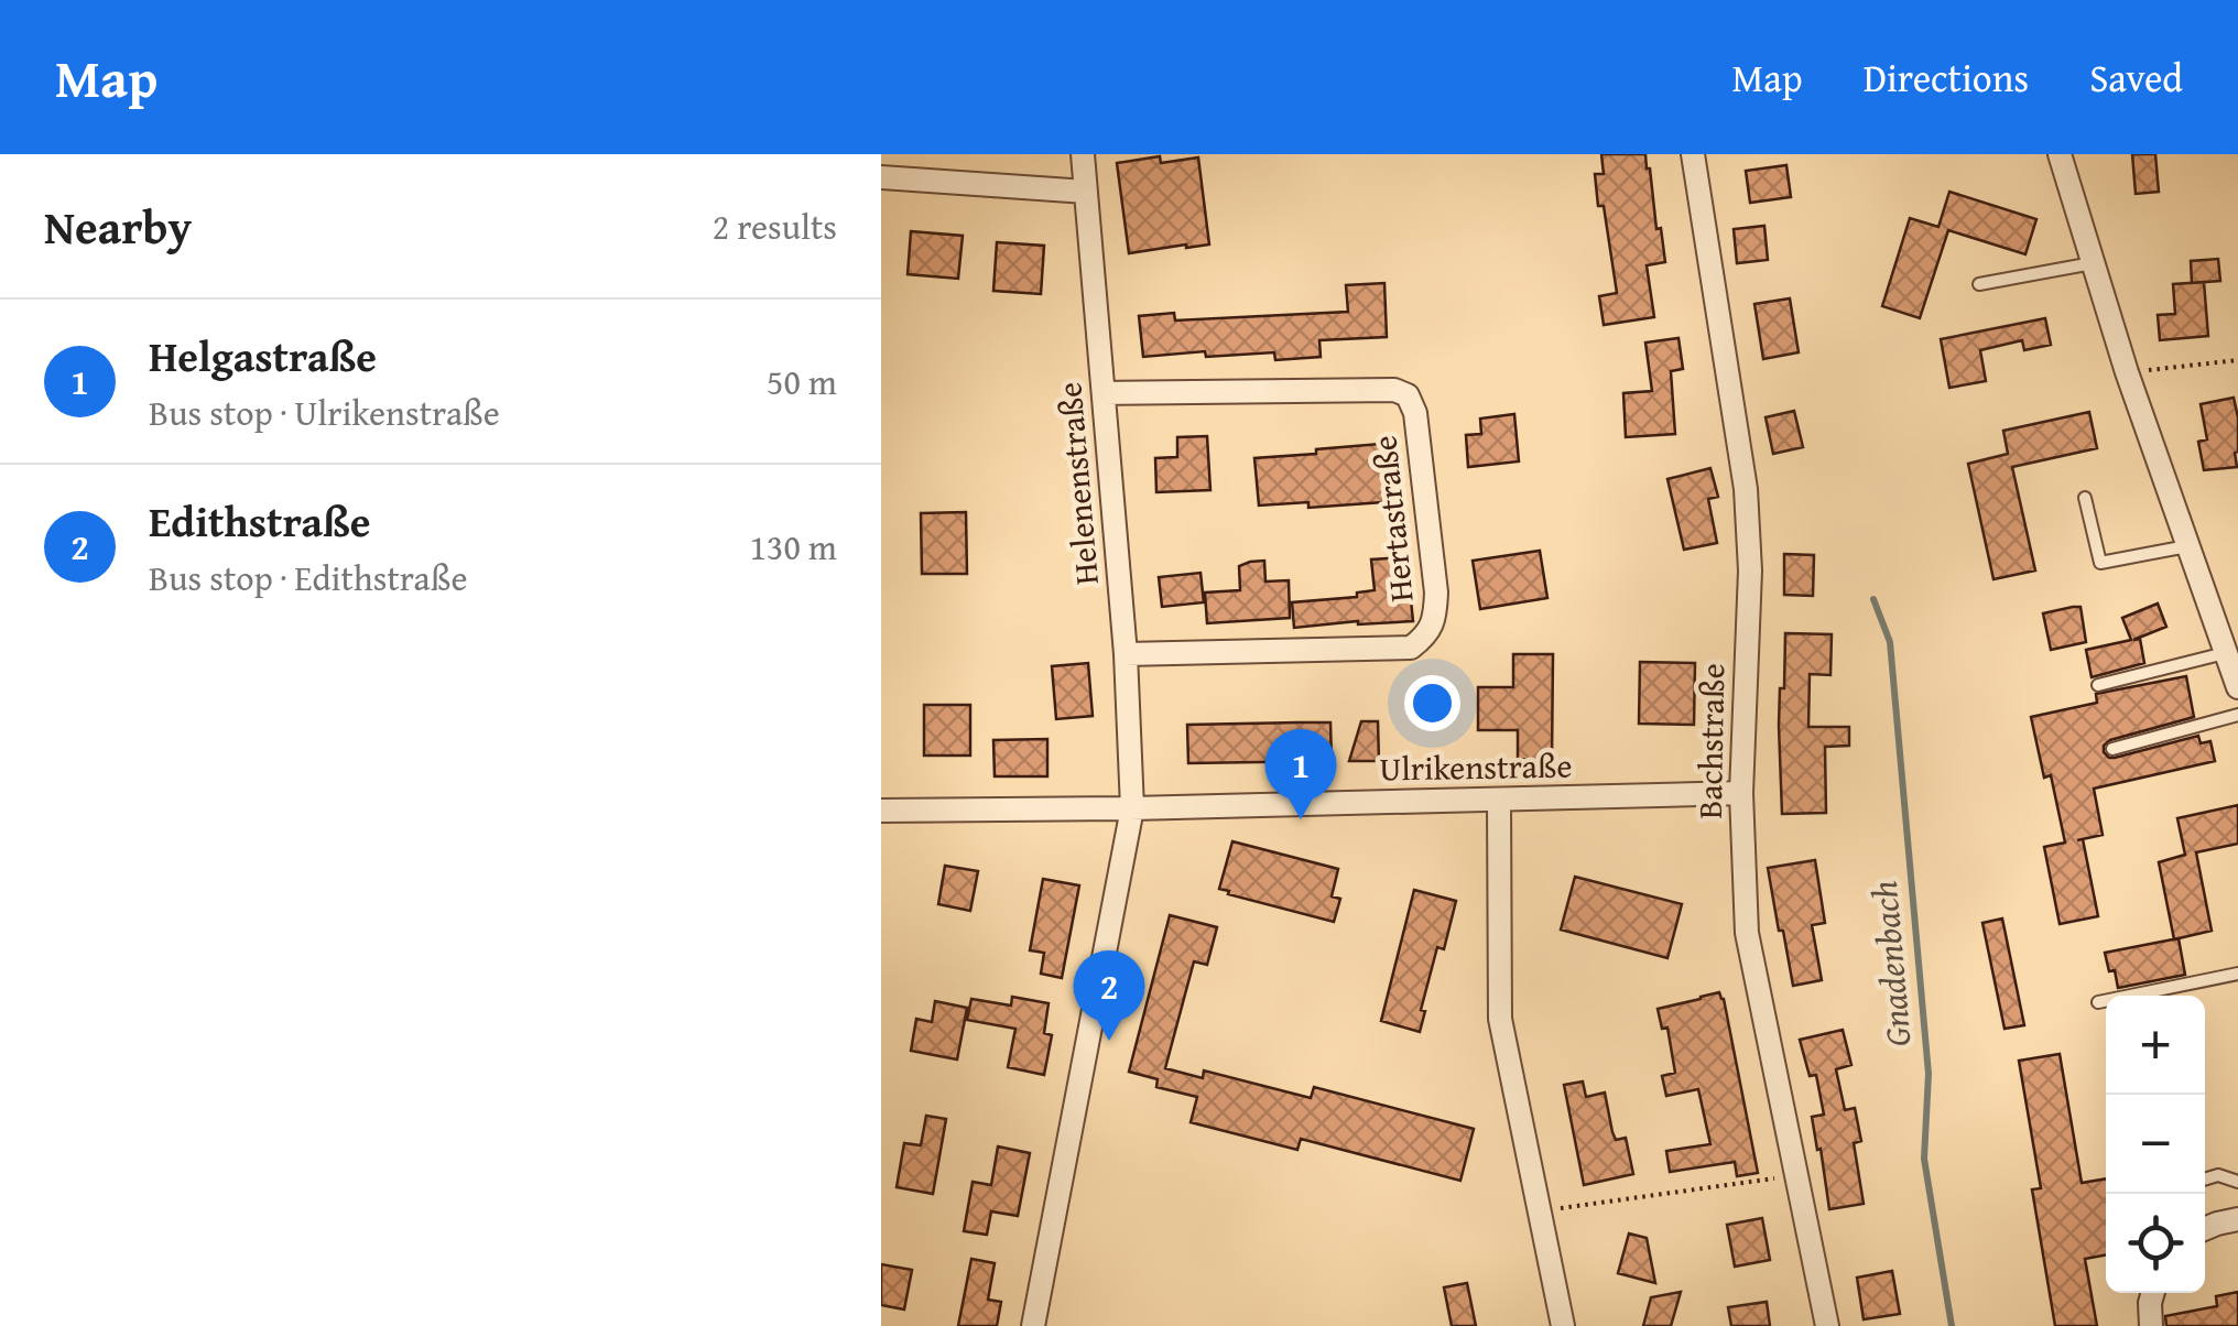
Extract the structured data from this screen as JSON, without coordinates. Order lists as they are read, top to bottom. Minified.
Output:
{"streets":{"street":["Helenenstraße","Hertastraße","Bachstraße","Ulrikenstraße"]},"crossings":[["Helenenstraße","Hertastraße"],["Helenenstraße","Ulrikenstraße"],["Bachstraße","Ulrikenstraße"]],"water":["Gnadenbach"],"page":{"header":"Map","nav":["Map","Directions","Saved"],"heading":["Nearby","2 results"],"list":[{"mark":"1","name":"Helgastraße","note":"Bus stop · Ulrikenstraße","value":"50 m"},{"mark":"2","name":"Edithstraße","note":"Bus stop · Edithstraße","value":"130 m"}],"pins":["1","2"],"map_buttons":["+","−"]}}
